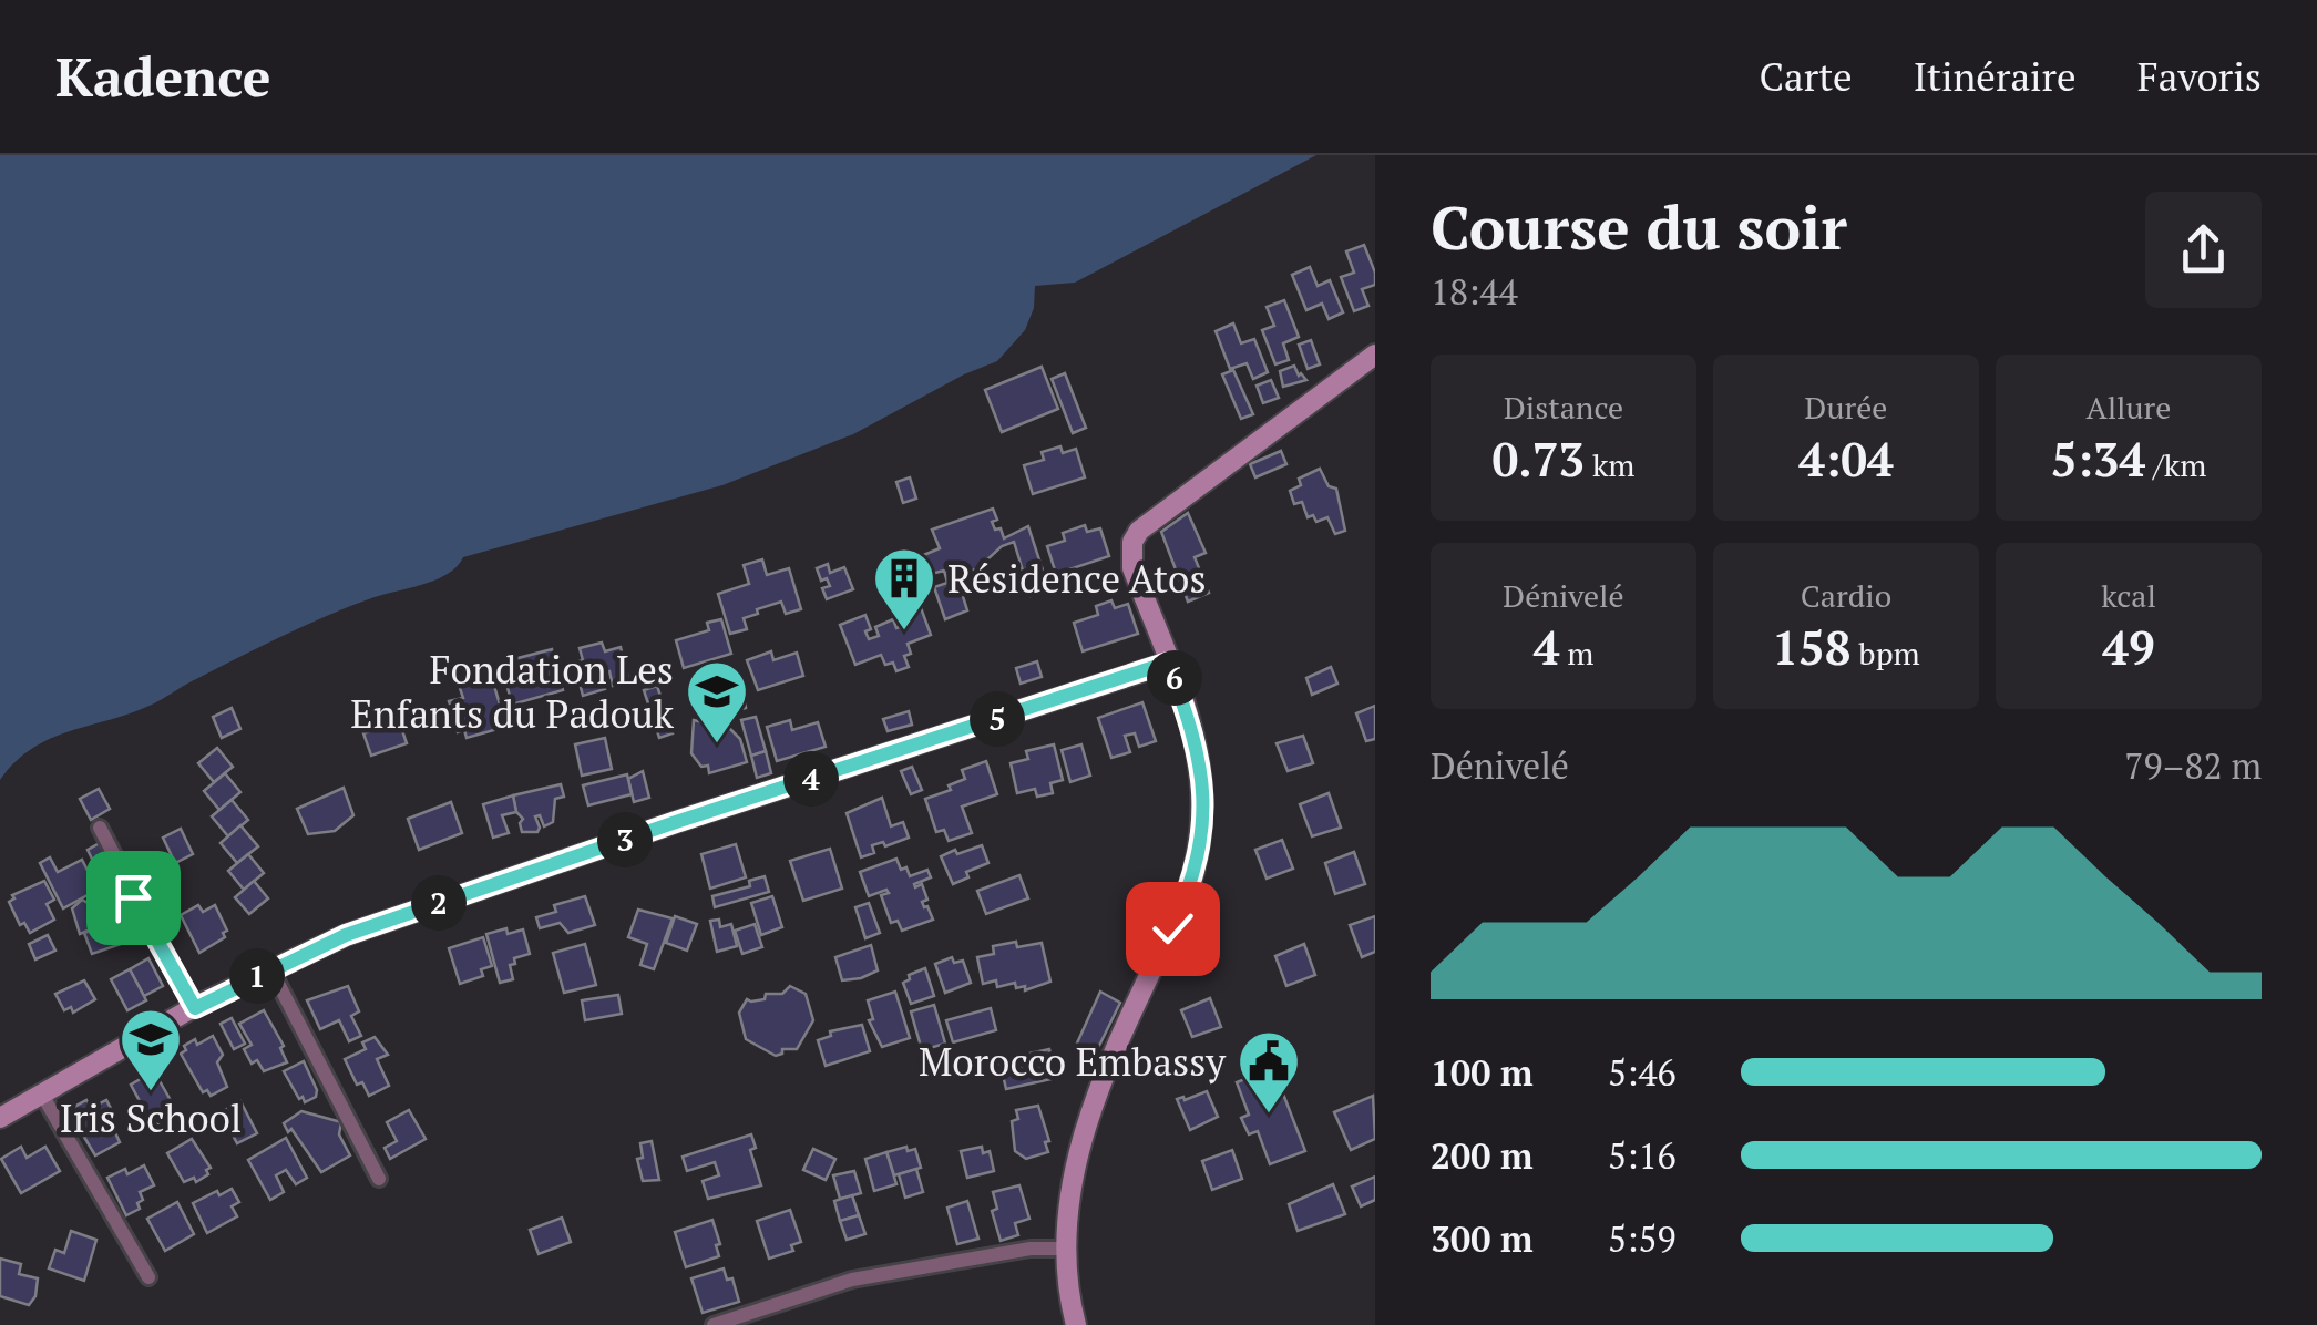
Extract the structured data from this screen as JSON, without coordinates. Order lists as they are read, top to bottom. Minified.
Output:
{"places":{"building":["Résidence Atos"],"school or university":["Fondation Les Enfants du Padouk","Iris School"],"public building":["Morocco Embassy"]},"page":{"header":"Kadence","nav":["Carte","Itinéraire","Favoris"],"heading":["Course du soir","18:44"],"stats":[["Distance","0.73 km"],["Durée","4:04"],["Allure","5:34 /km"],["Dénivelé","4 m"],["Cardio","158 bpm"],["kcal","49"]],"pins":["6","5","4","3","2","1"],"chart":["Dénivelé","79–82 m"],"list":[{"name":"100 m","note":"5:46"},{"name":"200 m","note":"5:16"},{"name":"300 m","note":"5:59"}]}}
